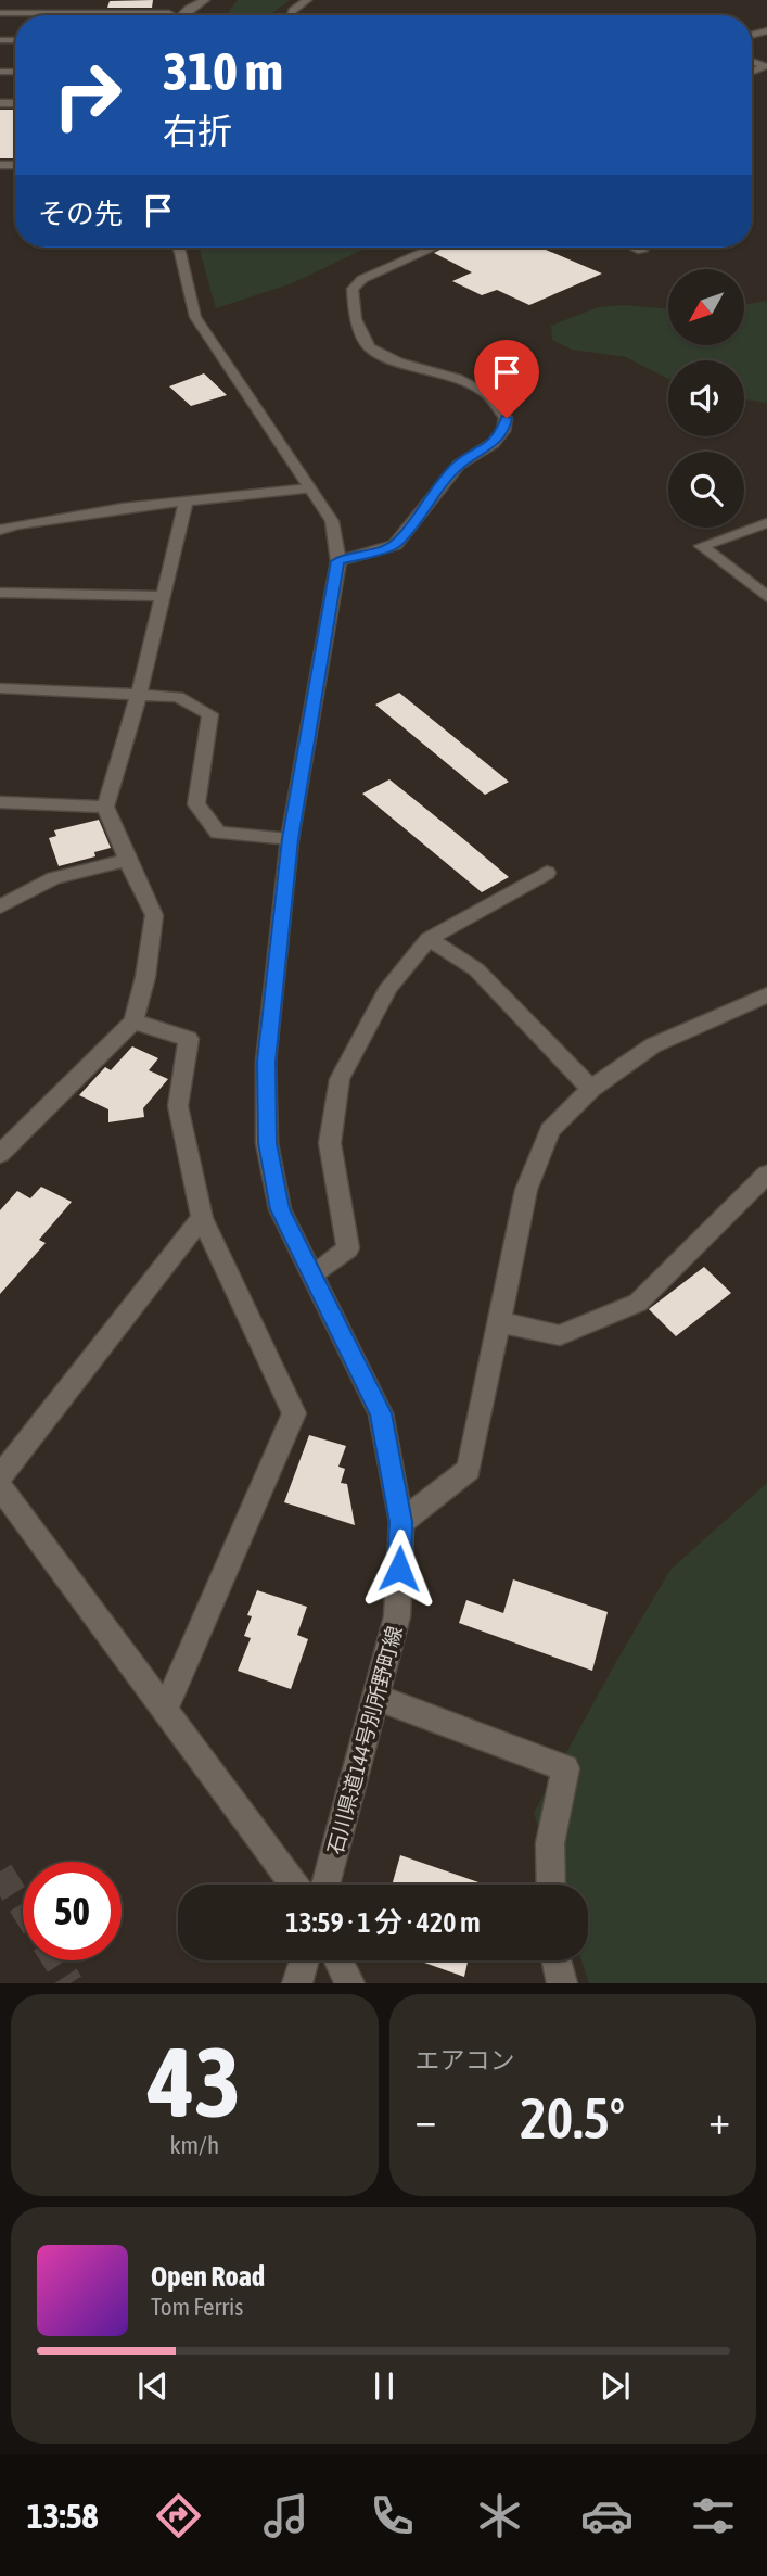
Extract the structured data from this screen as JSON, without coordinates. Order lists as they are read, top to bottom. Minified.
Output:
{"streets":{"street":["石川県道144号別所野町線"]},"north":"bottom left","page":{"turn":["310 m","右折"],"then":"その先","limit":"50","trip":"13:59 · 1 分 · 420 m","tile":[["43","km/h"],"エアコン"],"heat":["−","20.5°","+"],"song":["Open Road","Tom Ferris"],"tabs":"13:58"}}
